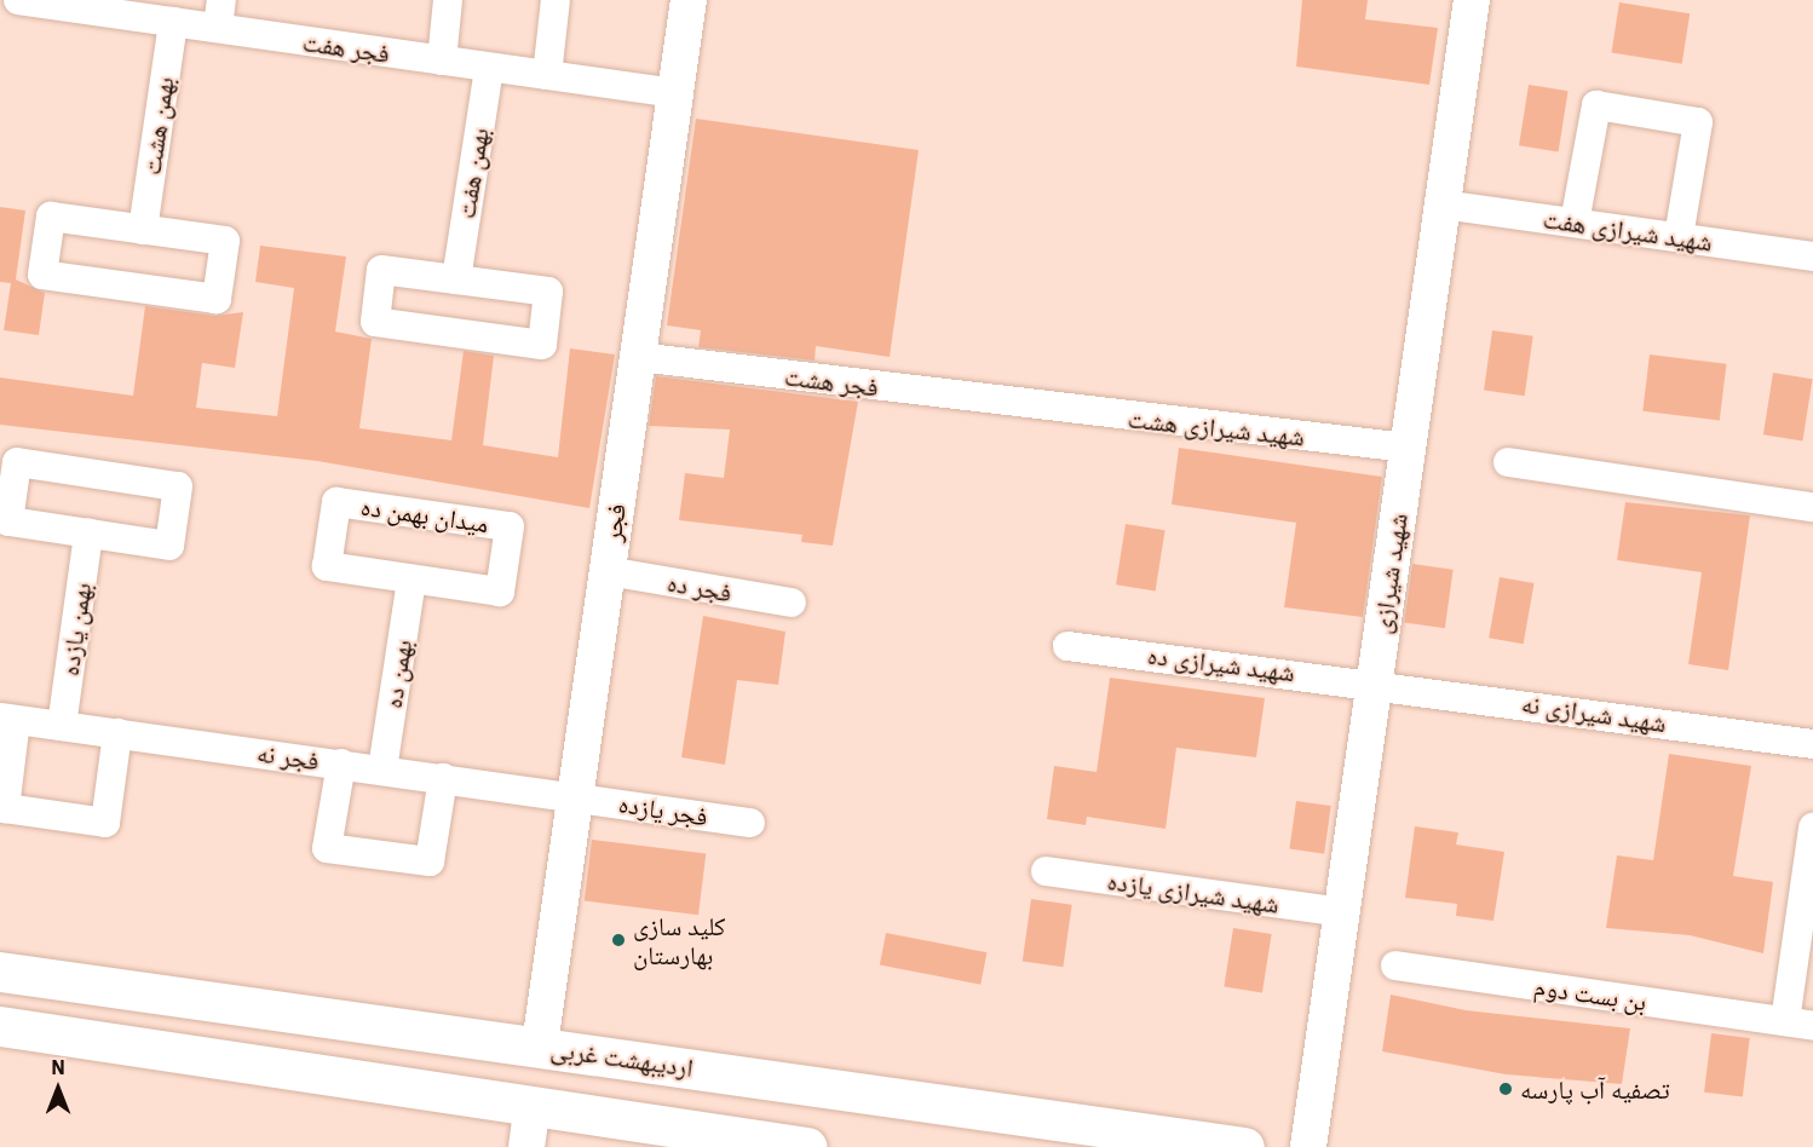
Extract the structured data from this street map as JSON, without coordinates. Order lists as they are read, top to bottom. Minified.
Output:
{"streets":{"main road":["اردیبهشت غربی"],"street":["فجر هفت","بهمن هشت","بهمن هفت","شهید شیرازی هفت","فجر هشت","شهید شیرازی هشت","میدان بهمن ده","فجر","شهید شیرازی","فجر ده","بهمن یازده","شهید شیرازی ده","بهمن ده","شهید شیرازی نه","فجر نه","فجر یازده","شهید شیرازی یازده","بن بست دوم"]},"crossings":[["فجر هفت","بهمن هشت"],["فجر هفت","بهمن هفت"],["فجر هفت","فجر"],["شهید شیرازی هفت","شهید شیرازی"],["فجر هشت","شهید شیرازی هشت"],["فجر هشت","فجر"],["شهید شیرازی هشت","شهید شیرازی"],["میدان بهمن ده","بهمن ده"],["فجر","فجر ده"],["فجر","فجر نه"],["فجر","فجر یازده"],["فجر","اردیبهشت غربی"],["شهید شیرازی","شهید شیرازی ده"],["شهید شیرازی","شهید شیرازی نه"],["شهید شیرازی","شهید شیرازی یازده"],["بهمن یازده","فجر نه"],["شهید شیرازی ده","شهید شیرازی نه"],["بهمن ده","فجر نه"],["فجر نه","فجر یازده"]],"places":["کلید سازی بهارستان","تصفیه آب پارسه"],"north":"top"}
